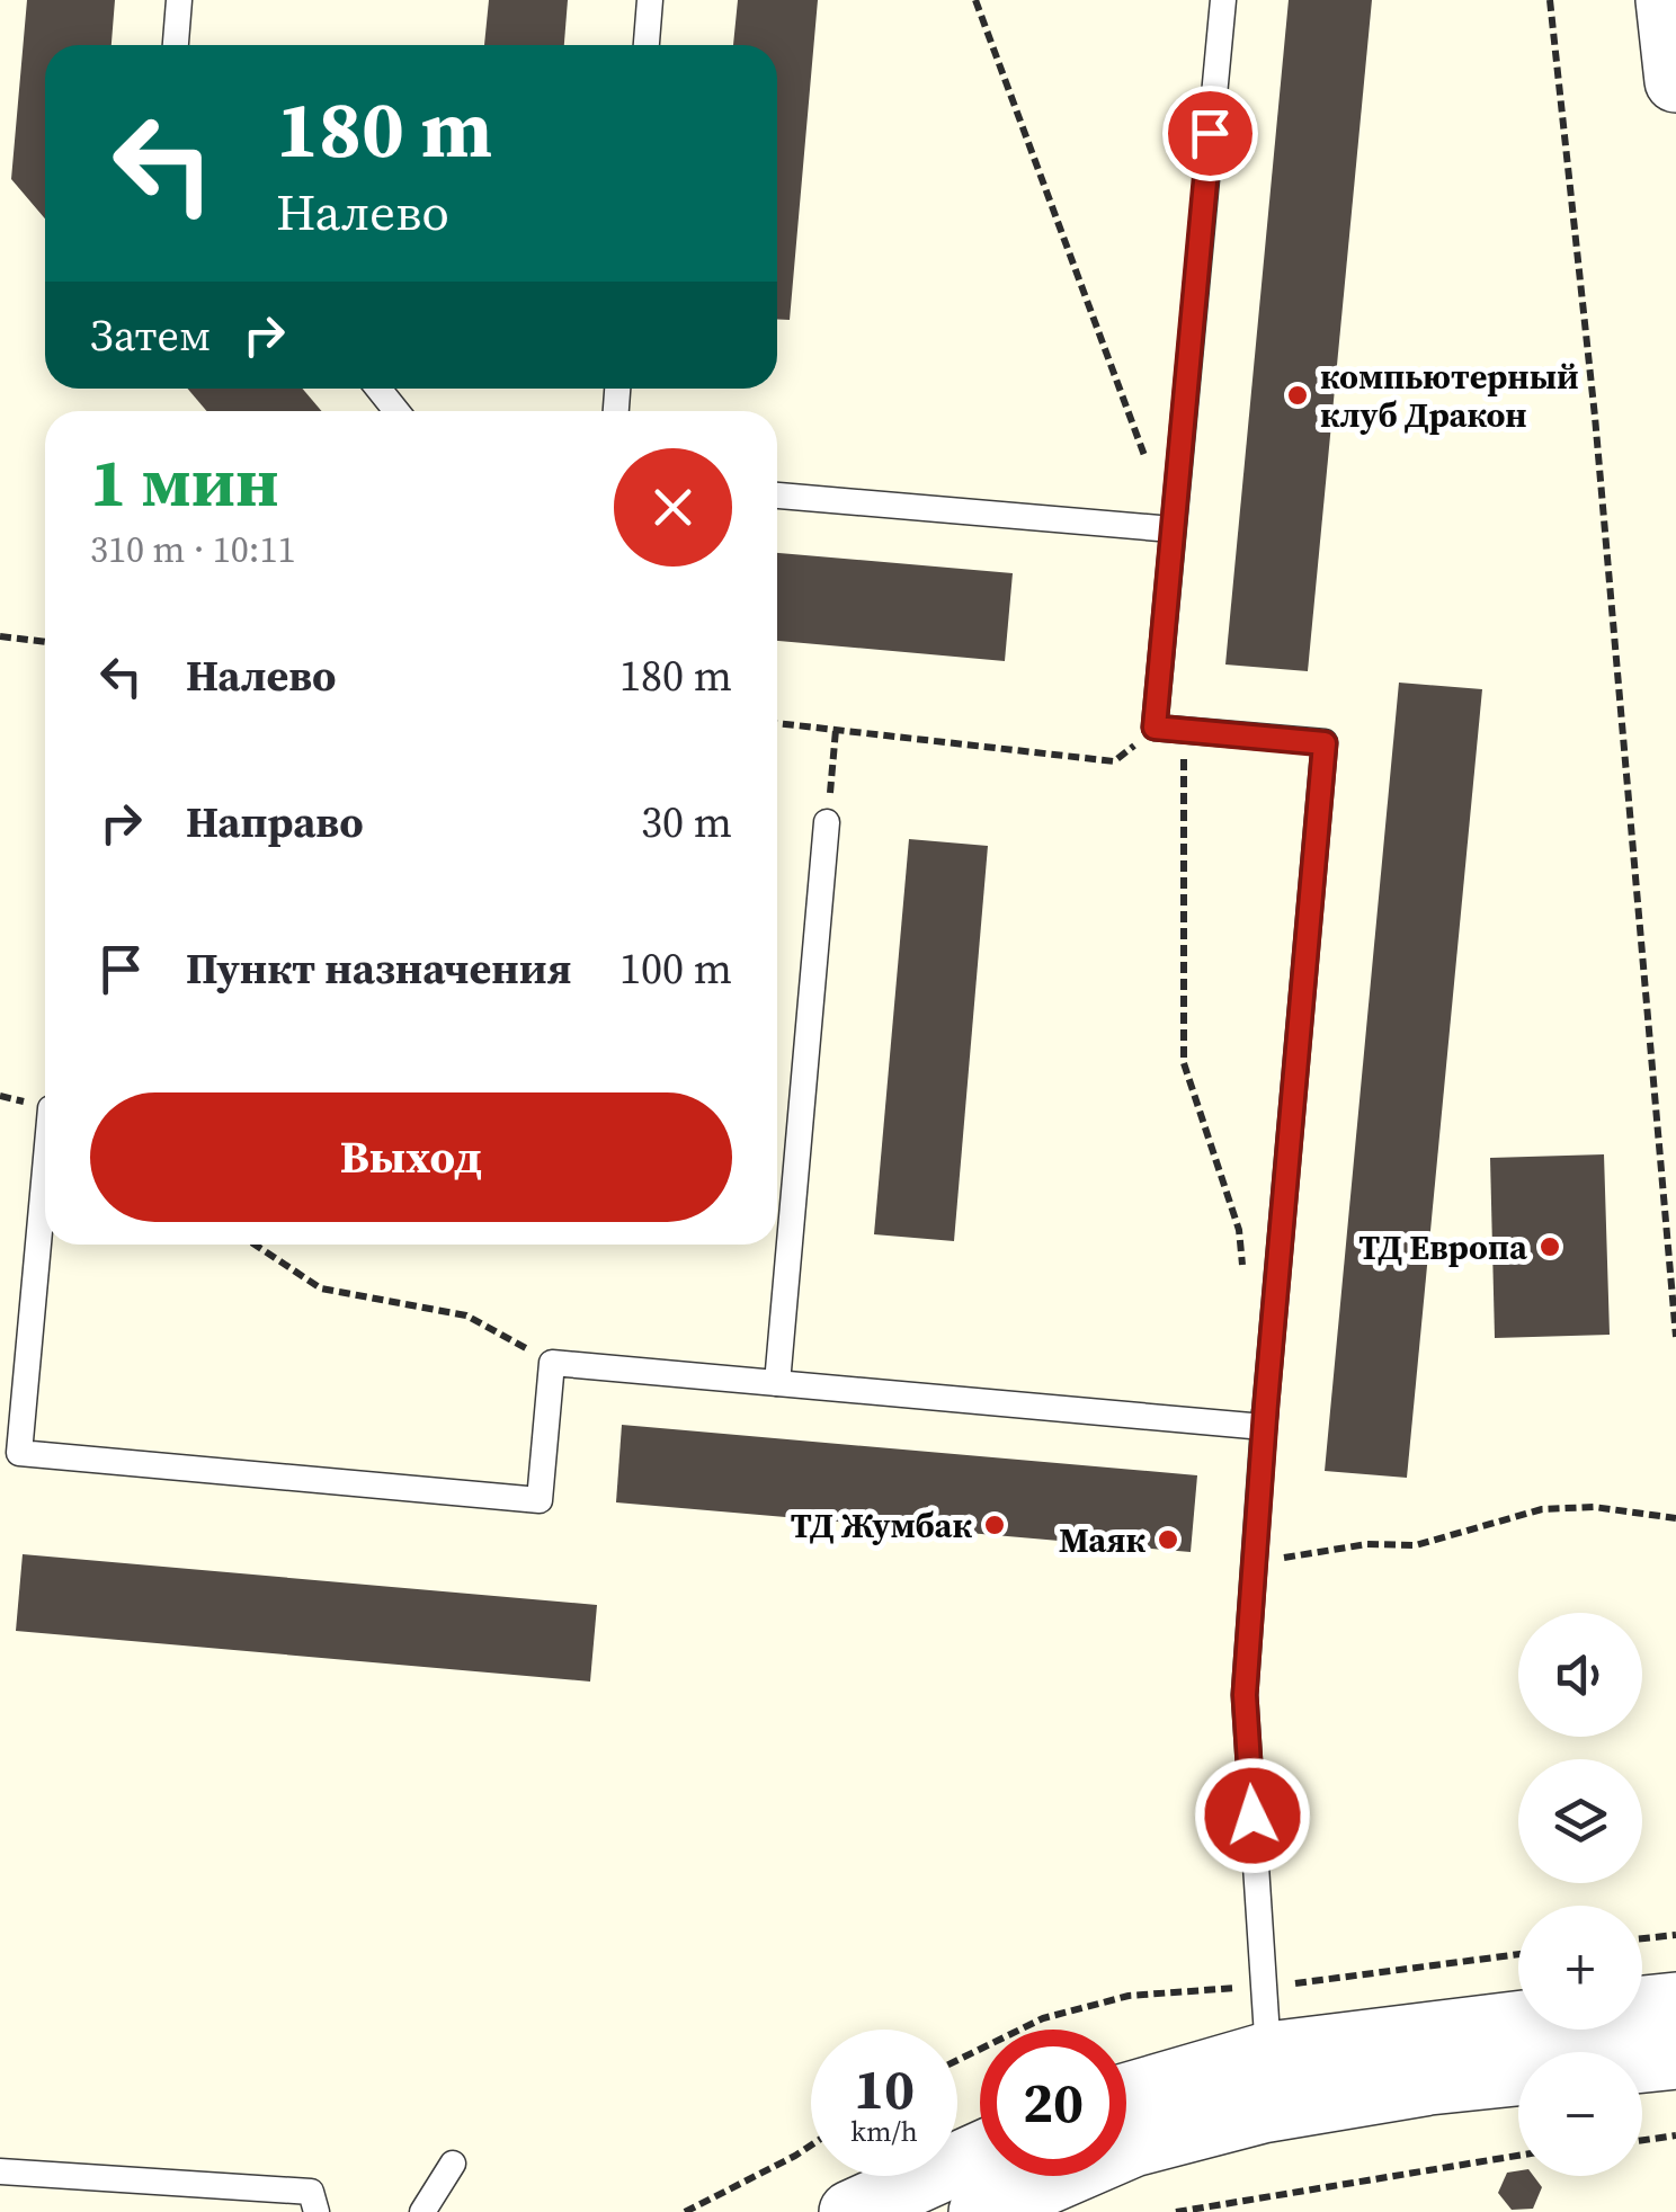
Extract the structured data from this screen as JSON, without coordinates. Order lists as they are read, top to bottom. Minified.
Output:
{"places":["компьютерный клуб Дракон","ТД Европа","ТД Жумбак","Маяк"],"page":{"turn":["180 m","Налево"],"then":"Затем","heading":["1 мин","310 m · 10:11"],"list":[{"name":"Налево","value":"180 m"},{"name":"Направо","value":"30 m"},{"name":"Пункт назначения","value":"100 m"}],"buttons":"Выход","map_buttons":["+","−"],"speed":"10 km/h","limit":"20"}}
